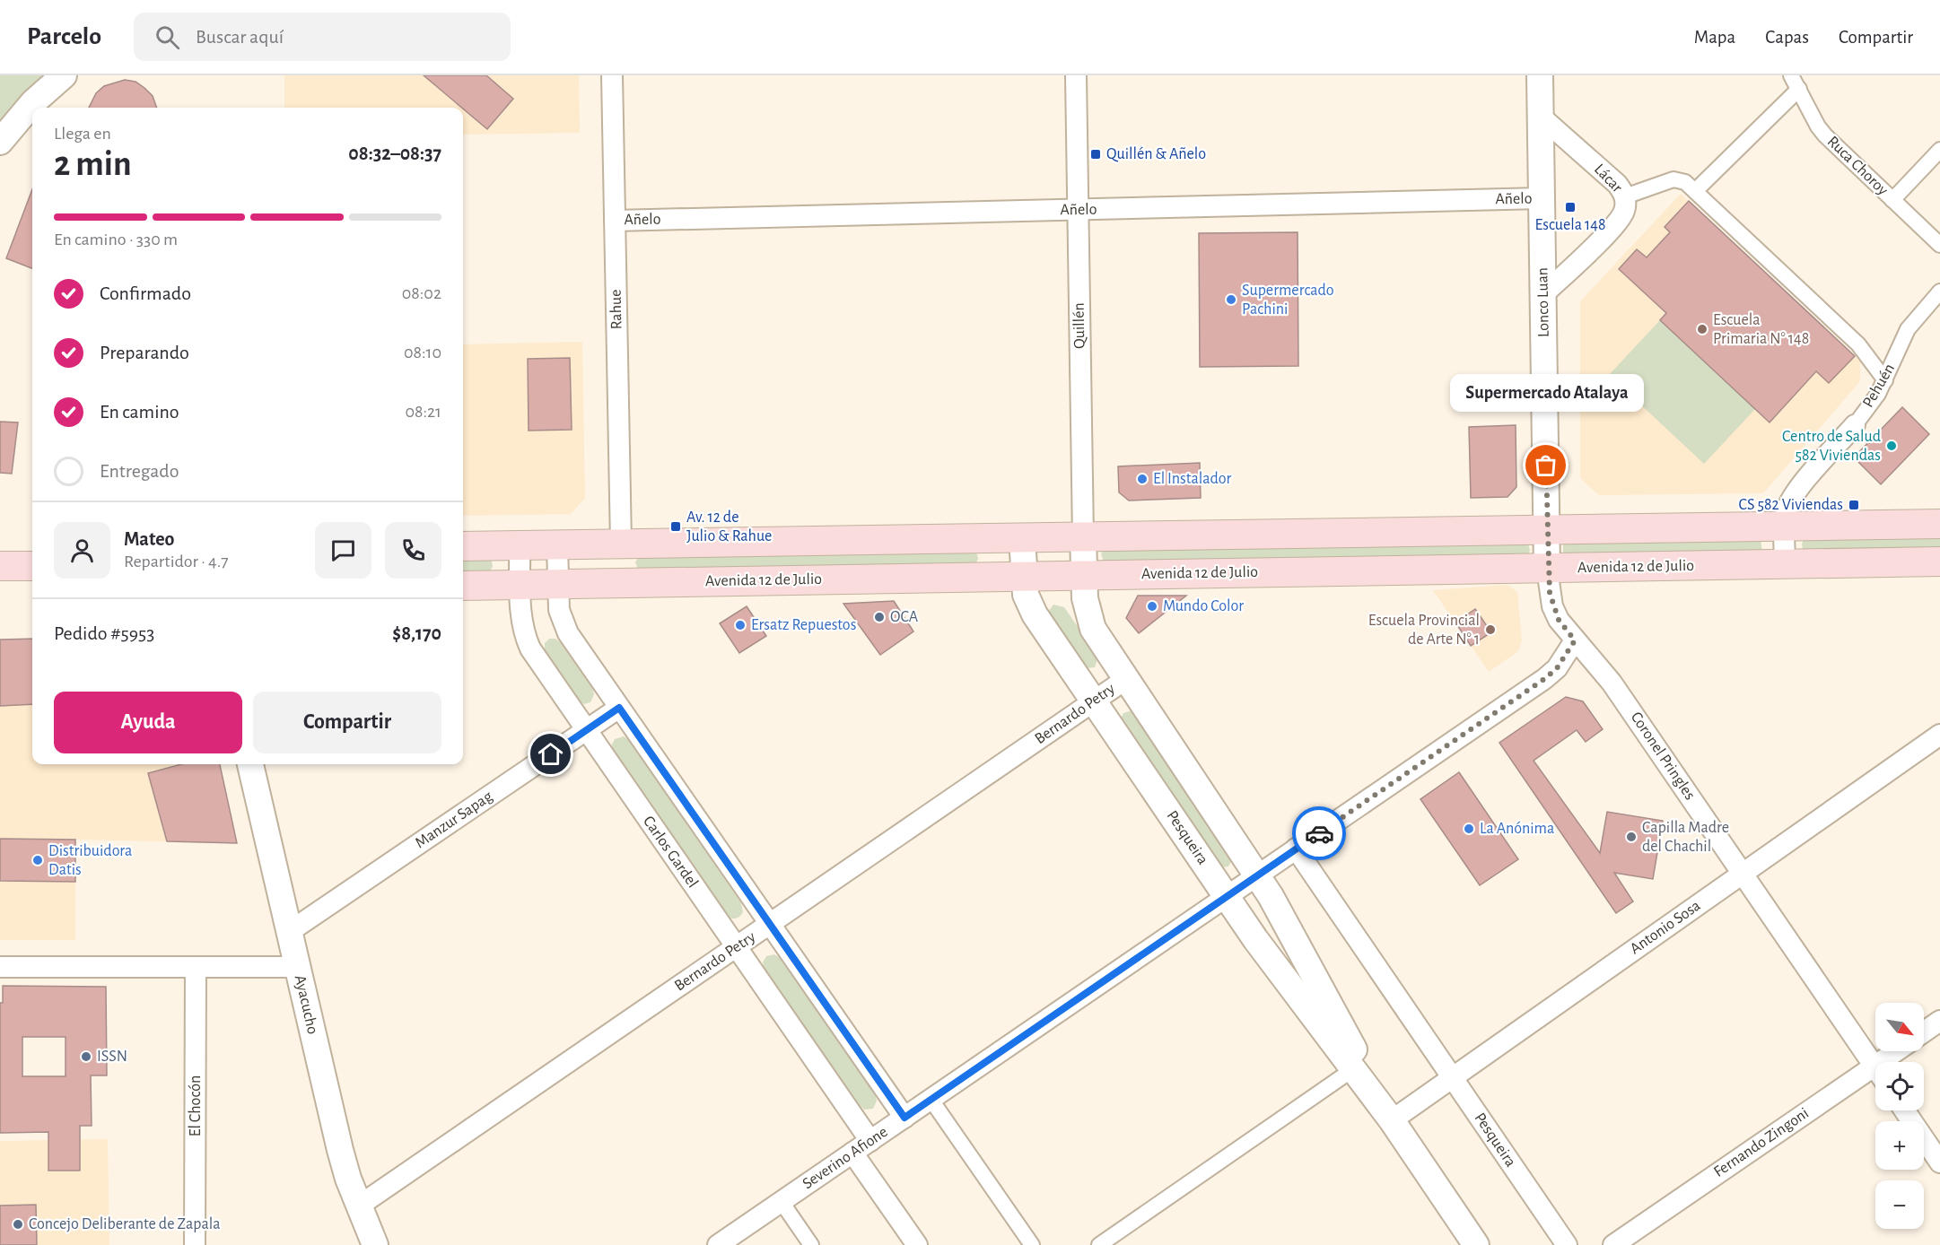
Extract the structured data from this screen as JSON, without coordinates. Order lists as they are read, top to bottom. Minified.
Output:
{"streets":{"main road":["Avenida 12 de Julio"],"street":["Ruca Choroy","Lácar","Añelo","Lonco Luan","Rahue","Quillén","Pehuén","Bernardo Petry","Coronel Pringles","Manzur Sapag","Pesqueira","Carlos Gardel","Antonio Sosa","Ayacucho","El Chocón","Fernando Zingoni","Severino Afione"]},"crossings":[["Lácar","Lonco Luan"],["Añelo","Lonco Luan"],["Añelo","Rahue"],["Añelo","Quillén"],["Lonco Luan","Coronel Pringles"],["Quillén","Avenida 12 de Julio"],["Quillén","Pesqueira"],["Pehuén","Avenida 12 de Julio"],["Avenida 12 de Julio","Coronel Pringles"],["Avenida 12 de Julio","Pesqueira"],["Avenida 12 de Julio","Carlos Gardel"],["Bernardo Petry","Pesqueira"],["Bernardo Petry","Carlos Gardel"],["Bernardo Petry","Ayacucho"],["Coronel Pringles","Antonio Sosa"],["Coronel Pringles","Severino Afione"],["Manzur Sapag","Carlos Gardel"],["Manzur Sapag","Ayacucho"],["Pesqueira","Antonio Sosa"],["Pesqueira","Severino Afione"],["Carlos Gardel","Severino Afione"]],"places":{"transit":["Quillén & Añelo","Escuela 148","CS 582 Viviendas","Av. 12 de Julio & Rahue"],"other":["Supermercado Pachini","Escuela Primaria N° 148","Centro de Salud 582 Viviendas","Supermercado Atalaya","El Instalador","Mundo Color","OCA","Ersatz Repuestos","Escuela Provincial de Arte N° 1","La Anónima","Capilla Madre del Chachil","Distribuidora Datis","ISSN","Concejo Deliberante de Zapala"]},"north":"bottom right","page":{"header":"Parcelo","search":"Buscar aquí","nav":["Mapa","Capas","Compartir"],"heading":["2 min","Llega en","08:32–08:37"],"panel":["Mateo","Repartidor · 4.7","Pedido #5953","$8,170"],"bar":"En camino · 330 m","list":[["Confirmado","08:02"],["Preparando","08:10"],["En camino","08:21"],"Entregado"],"bubble":"Supermercado Atalaya","buttons":["Ayuda","Compartir"],"map_buttons":["+","−"]}}
